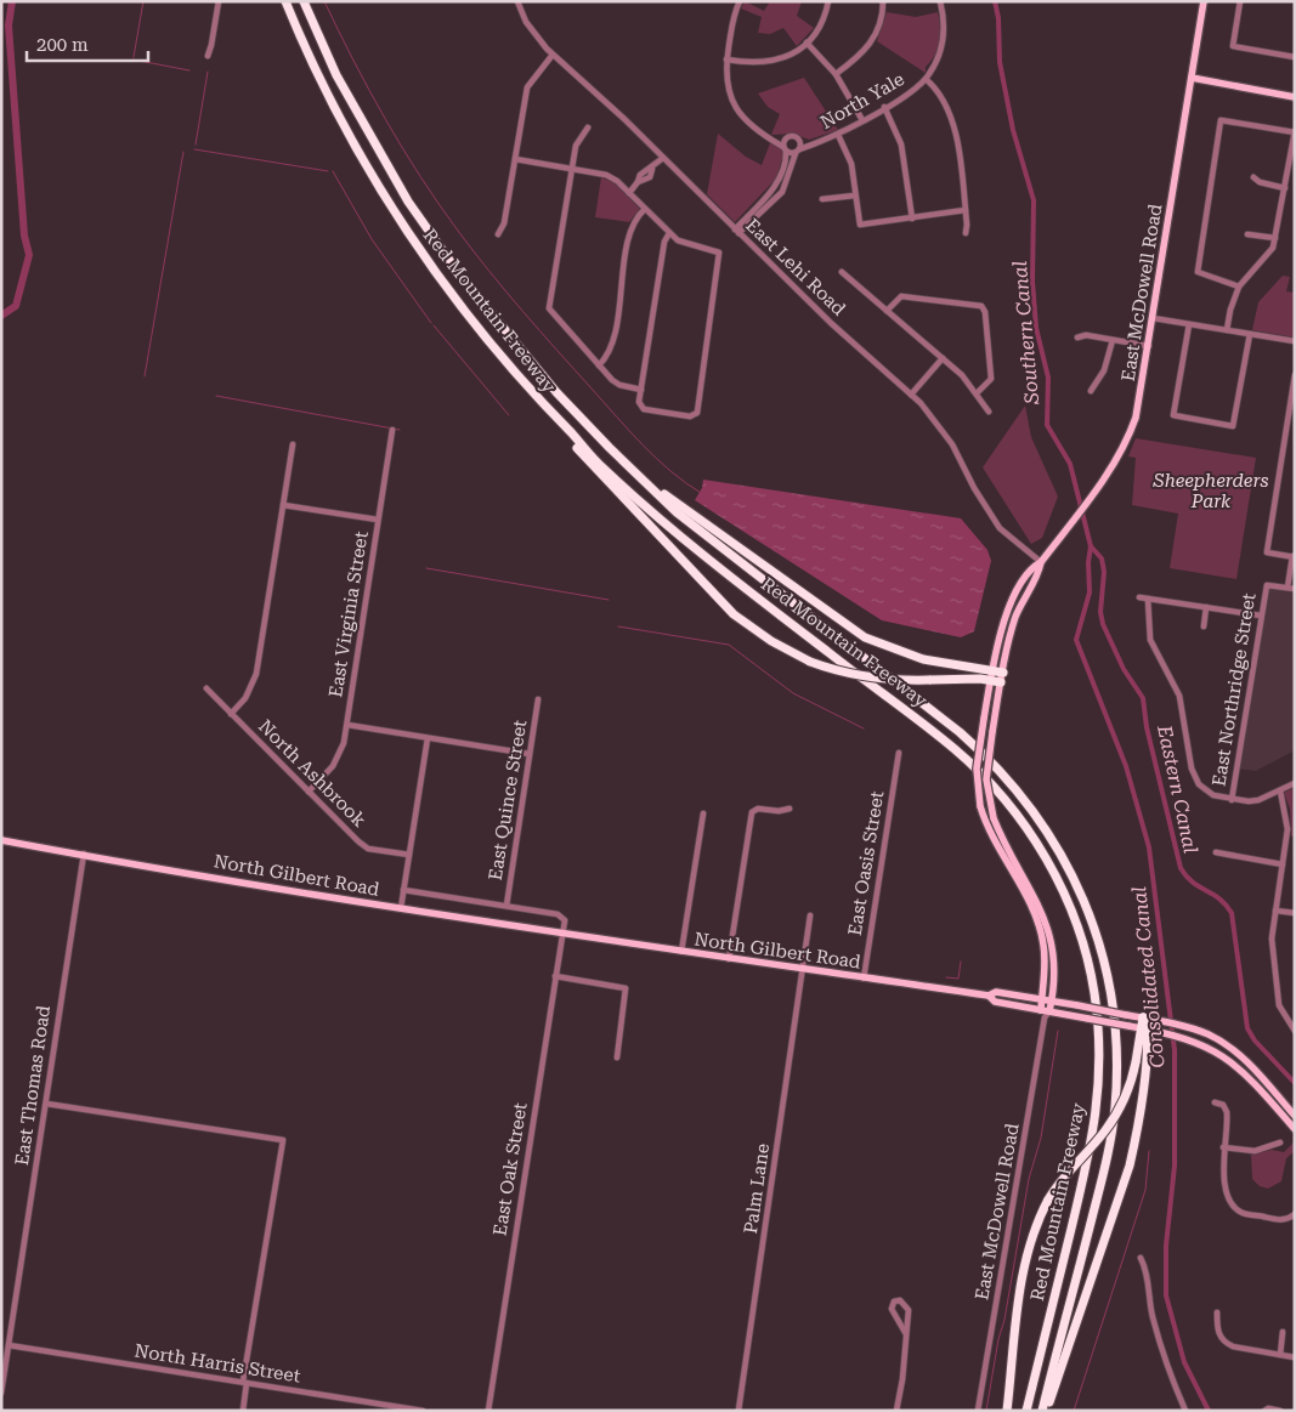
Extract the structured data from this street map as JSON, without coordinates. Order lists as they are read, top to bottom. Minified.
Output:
{"streets":{"highway":["Red Mountain Freeway"],"main road":["East McDowell Road","North Gilbert Road"],"street":["North Yale","East Lehi Road","East Virginia Street","East Northridge Street","North Ashbrook","East Quince Street","East Oasis Street","East Thomas Road","East Oak Street","Palm Lane","North Harris Street"]},"crossings":[["East Lehi Road","East McDowell Road"],["East McDowell Road","North Gilbert Road"],["East Virginia Street","North Ashbrook"],["East Quince Street","North Gilbert Road"],["East Oasis Street","North Gilbert Road"],["North Gilbert Road","East Thomas Road"],["North Gilbert Road","East Oak Street"],["North Gilbert Road","Palm Lane"],["East Thomas Road","North Harris Street"]],"water":["Southern Canal","Eastern Canal","Consolidated Canal"],"parks":["Sheepherders Park"],"scale_bar":"200 m"}
